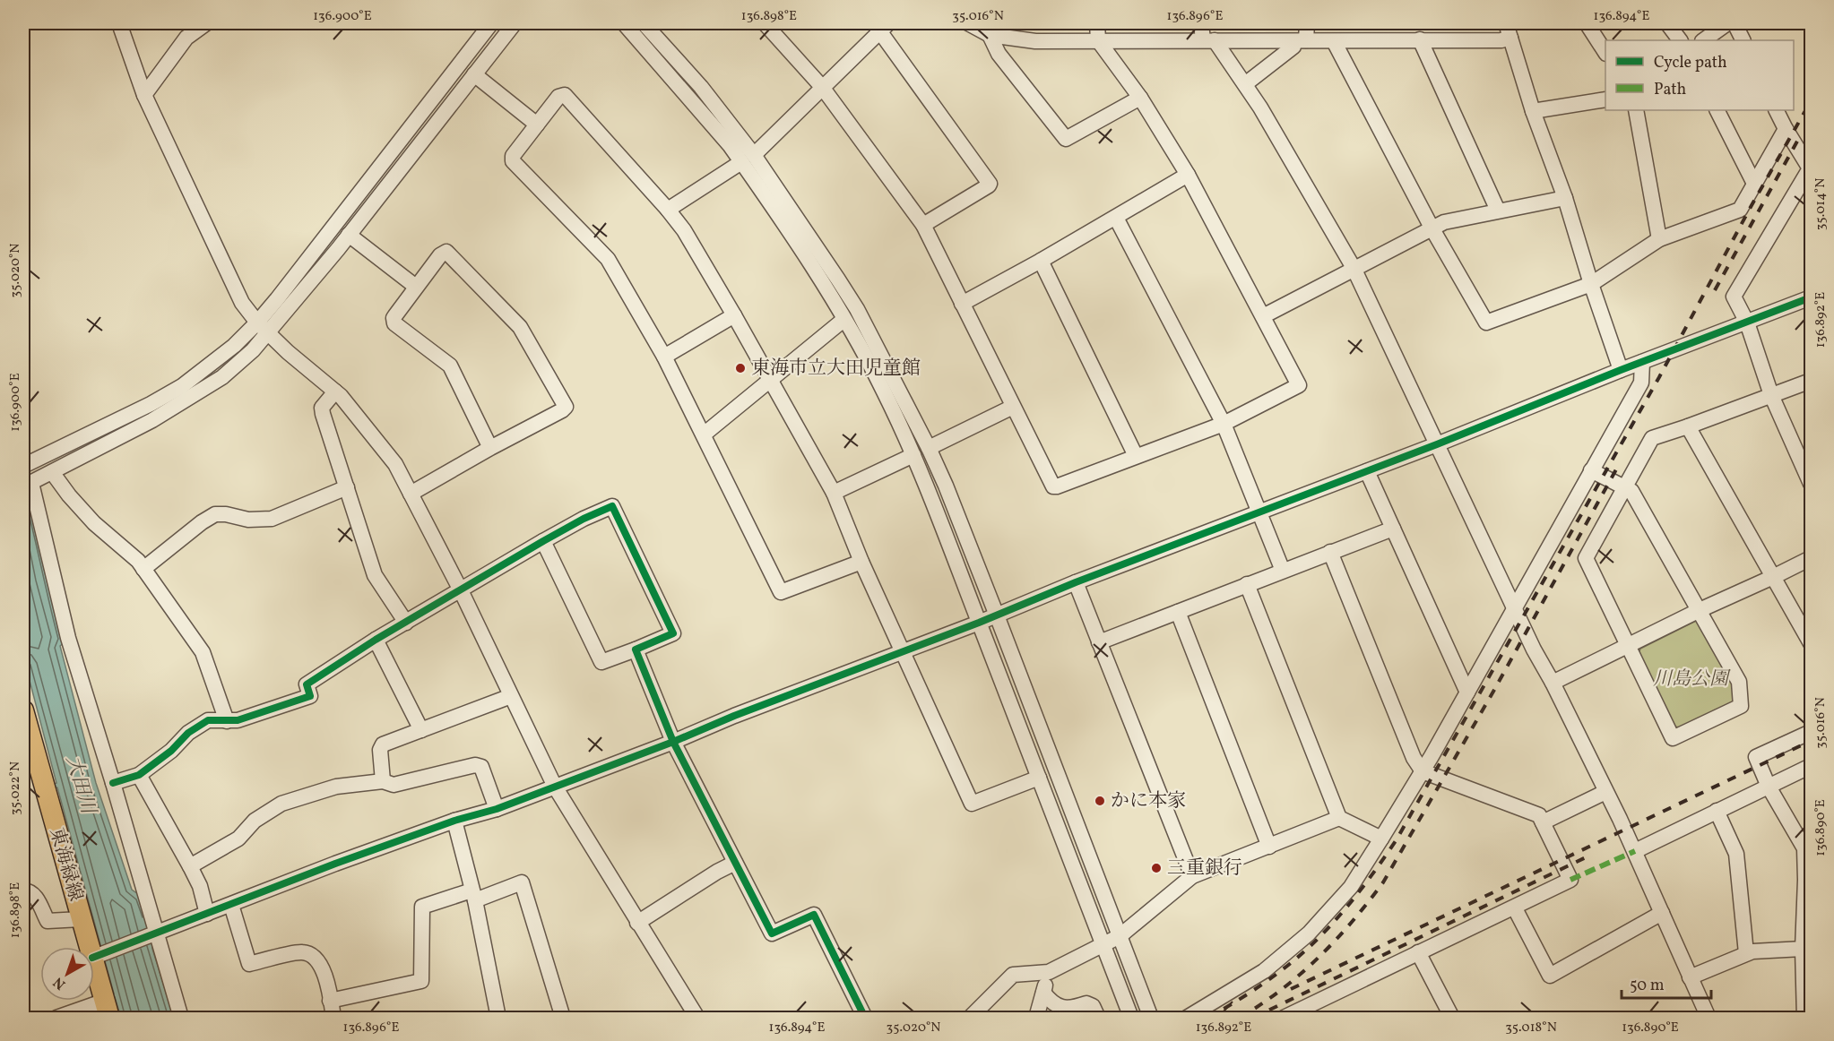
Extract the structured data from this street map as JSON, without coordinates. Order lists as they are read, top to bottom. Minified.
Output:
{"streets":{"main road":["東海緑線"]},"water":["大田川"],"parks":["川島公園"],"places":["東海市立大田児童館","かに本家","三重銀行"],"legend":["Cycle path","Path"],"scale_bar":"50 m","north":"bottom left","coordinates":["136.900°E","136.898°E","35.016°N","136.896°E","136.894°E","35.014°N","35.020°N","136.892°E","35.022°N","136.890°E","35.018°N"]}
